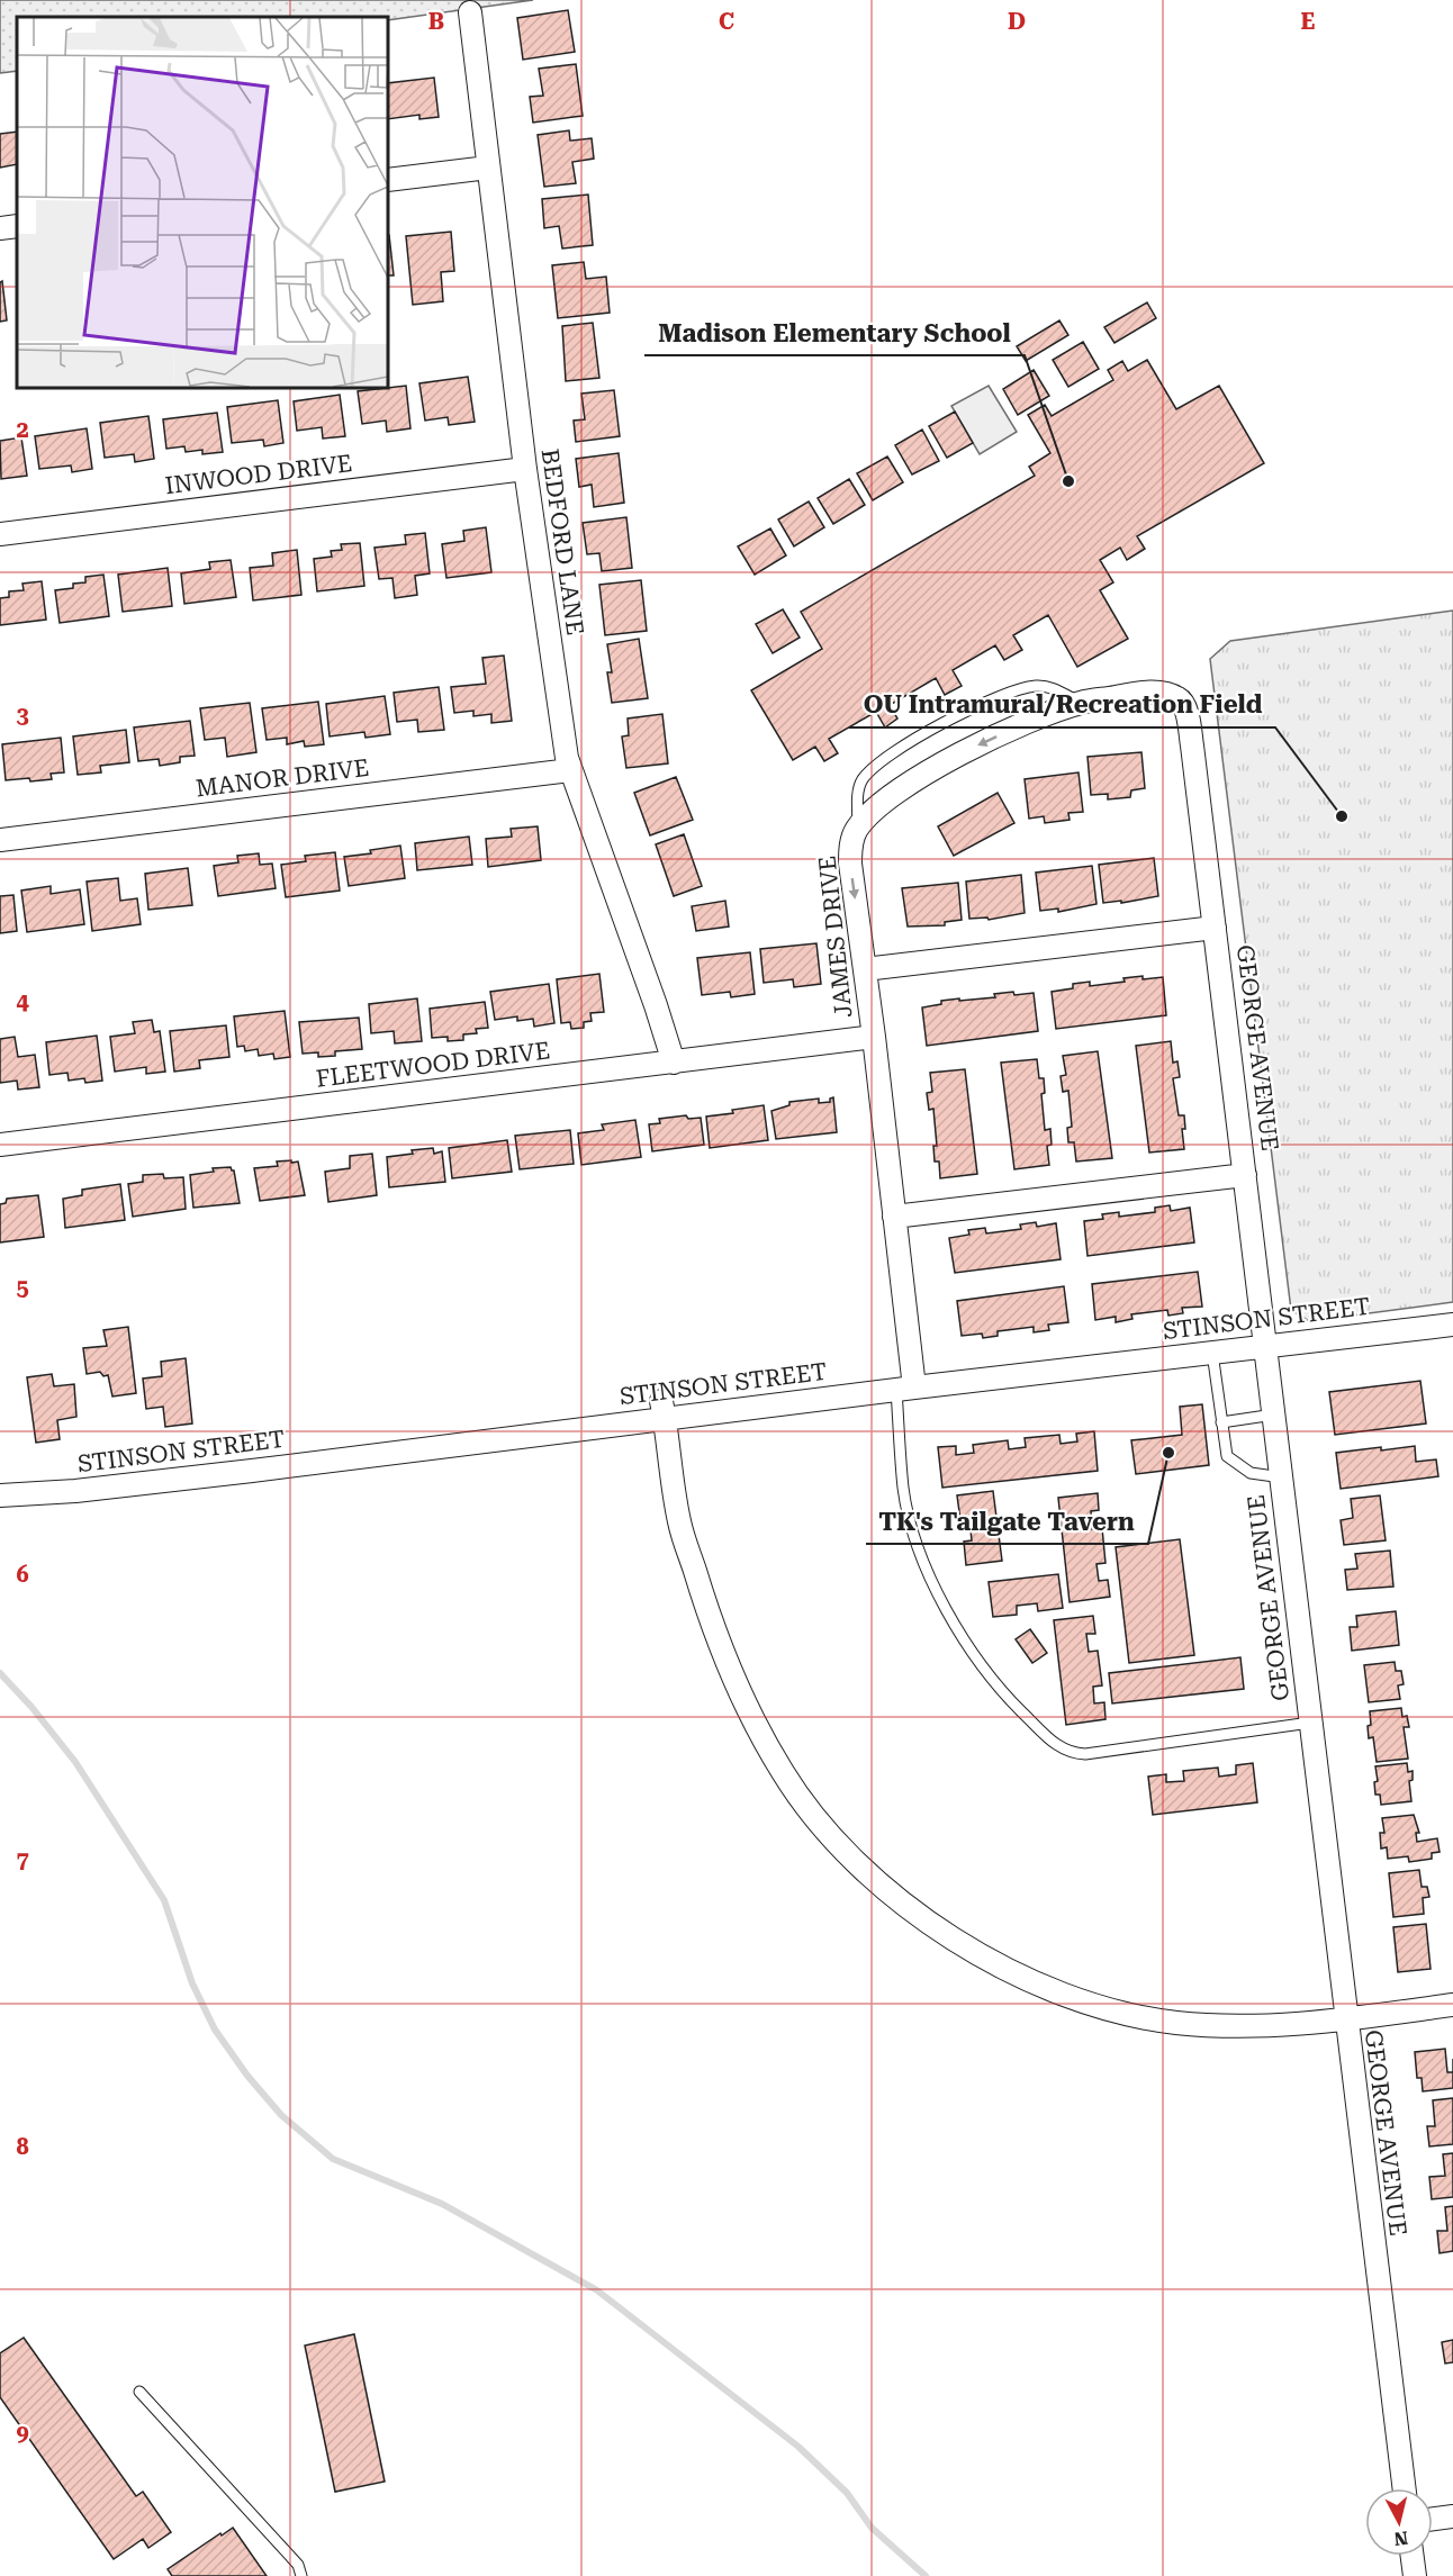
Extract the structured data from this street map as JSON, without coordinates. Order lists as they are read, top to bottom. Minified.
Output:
{"streets":{"street":["INWOOD DRIVE","BEDFORD LANE","MANOR DRIVE","JAMES DRIVE","GEORGE AVENUE","FLEETWOOD DRIVE","STINSON STREET"]},"crossings":[["INWOOD DRIVE","BEDFORD LANE"],["BEDFORD LANE","MANOR DRIVE"],["BEDFORD LANE","FLEETWOOD DRIVE"],["JAMES DRIVE","GEORGE AVENUE"],["JAMES DRIVE","FLEETWOOD DRIVE"],["JAMES DRIVE","STINSON STREET"],["GEORGE AVENUE","STINSON STREET"]],"one_way":["JAMES DRIVE"],"places":["Madison Elementary School","OU Intramural/Recreation Field","TK's Tailgate Tavern"],"north":"bottom","grid":{"columns":["B","C","D","E"],"rows":["2","3","4","5","6","7","8","9"]}}
